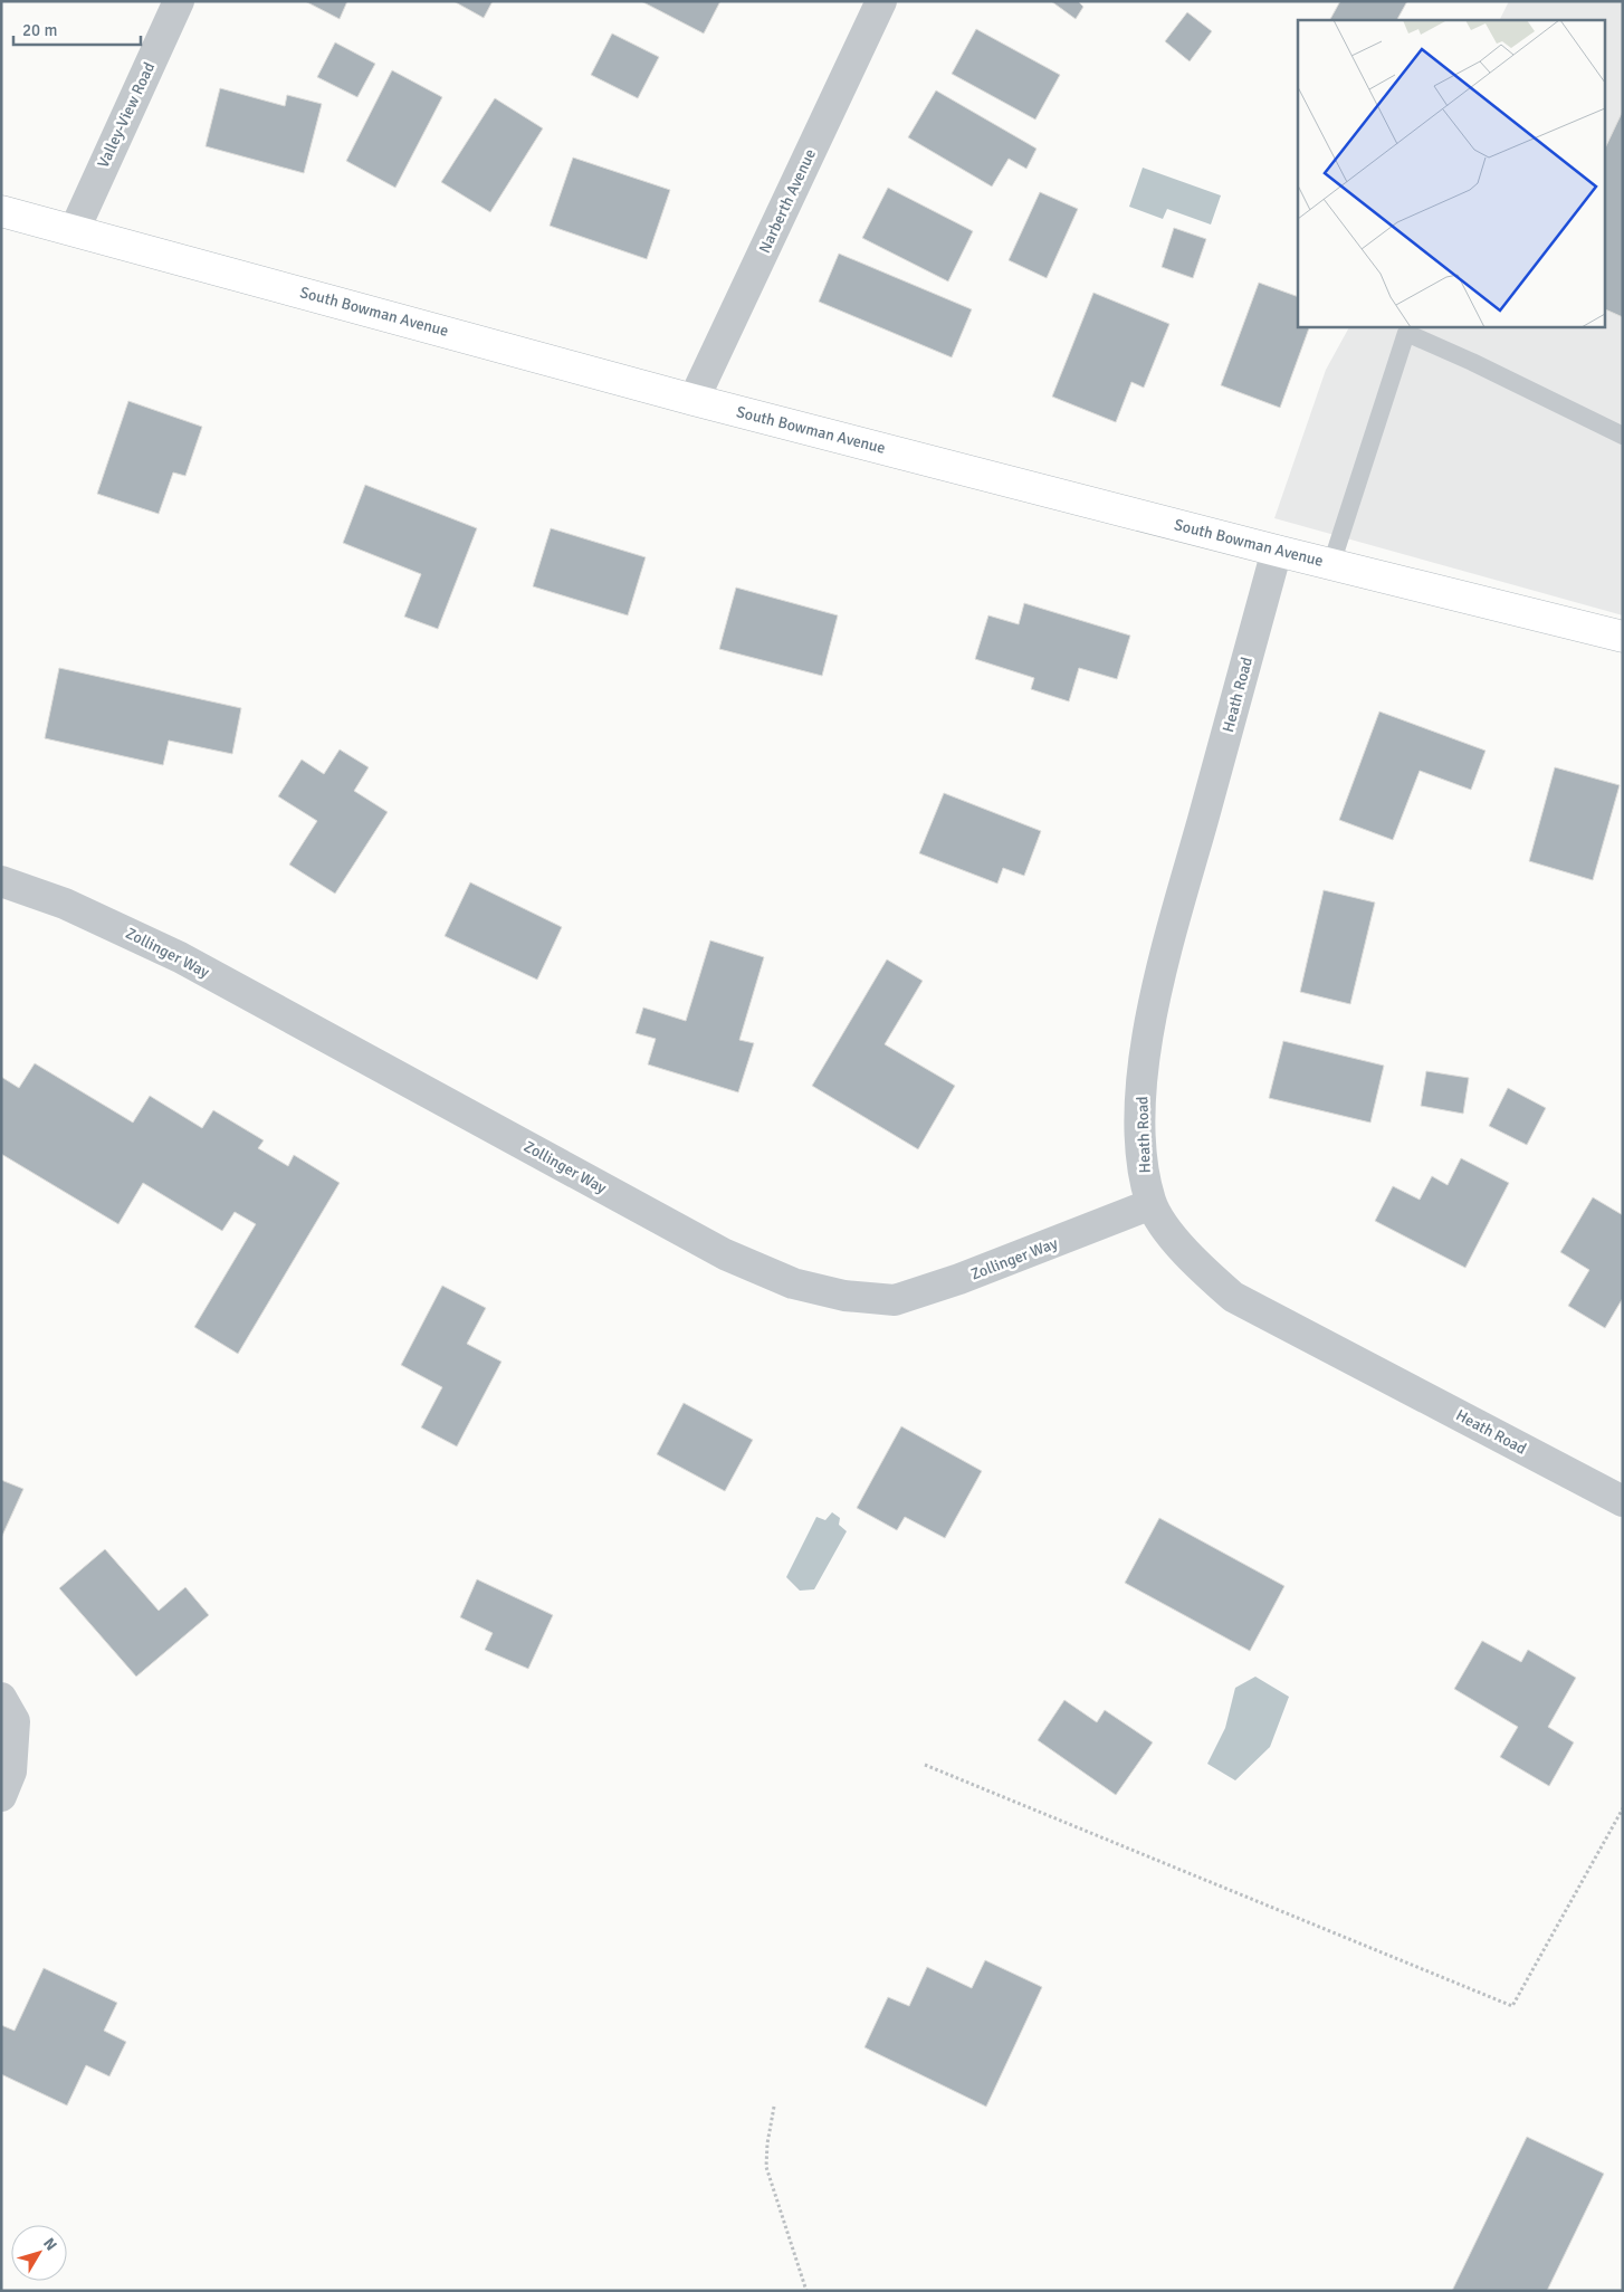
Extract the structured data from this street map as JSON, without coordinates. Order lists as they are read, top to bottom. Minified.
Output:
{"streets":{"street":["Valley-View Road","Narberth Avenue","South Bowman Avenue","Heath Road","Zollinger Way"]},"crossings":[["Valley-View Road","South Bowman Avenue"],["Narberth Avenue","South Bowman Avenue"],["South Bowman Avenue","Heath Road"],["Heath Road","Zollinger Way"]],"scale_bar":"20 m","north":"top right"}
